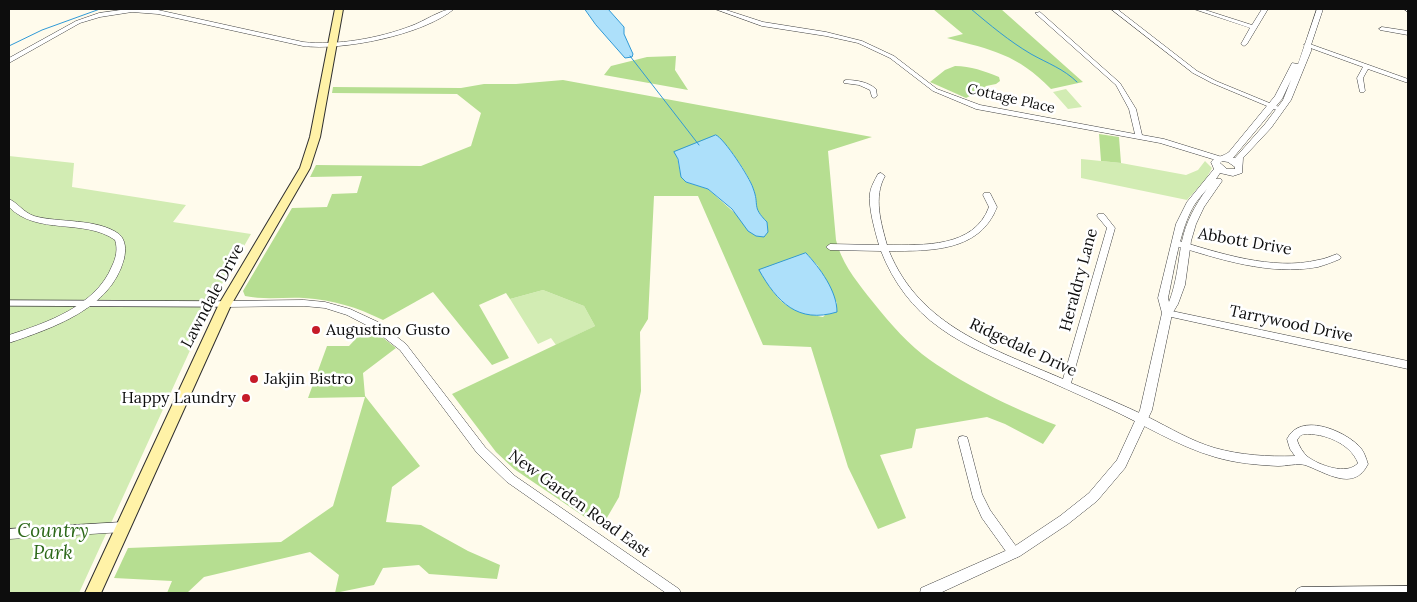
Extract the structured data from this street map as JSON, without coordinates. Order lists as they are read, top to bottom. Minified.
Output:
{"streets":{"main road":["Lawndale Drive"],"street":["Cottage Place","Abbott Drive","Heraldry Lane","Tarrywood Drive","Ridgedale Drive","New Garden Road East"]},"crossings":[["Heraldry Lane","Ridgedale Drive"],["Lawndale Drive","New Garden Road East"]],"parks":["Country Park"],"places":["Augustino Gusto","Jakjin Bistro","Happy Laundry"]}
